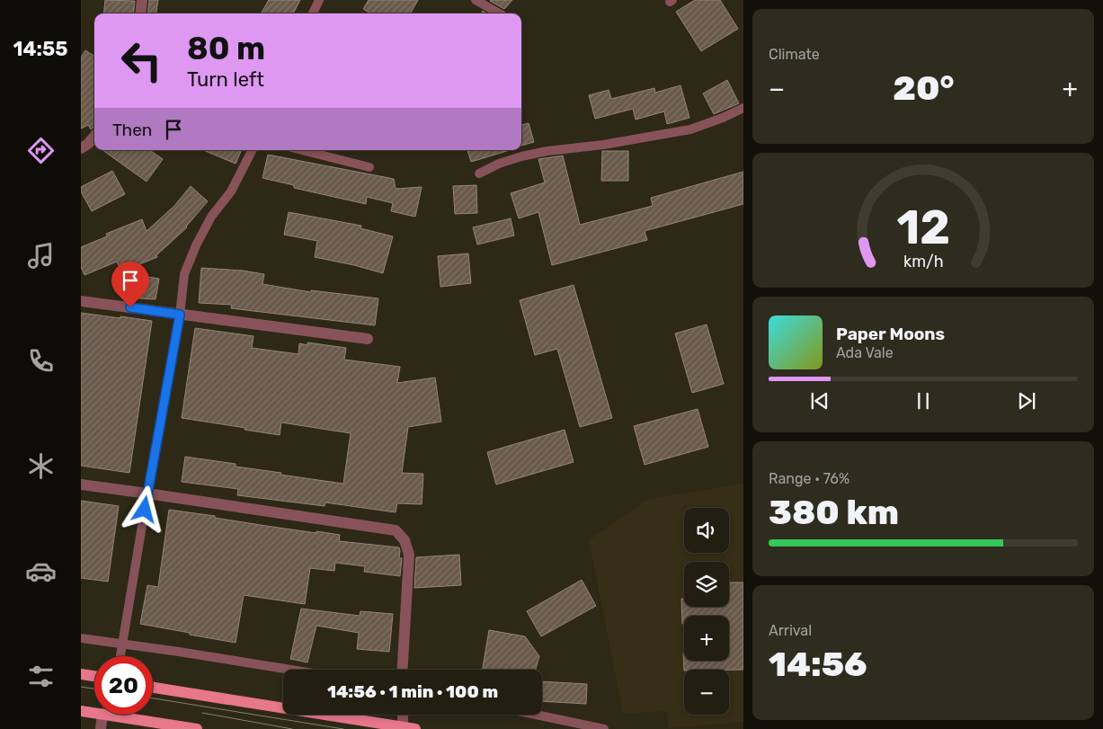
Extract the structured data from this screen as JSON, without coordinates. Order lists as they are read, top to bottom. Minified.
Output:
{"page":{"tabs":"14:55","tile":["Climate",["Range · 76%","380 km"],["Arrival","14:56"]],"turn":["80 m","Turn left"],"heat":["−","20°","+"],"then":"Then","song":["Paper Moons","Ada Vale"],"map_buttons":["+","−"],"limit":"20","trip":"14:56 · 1 min · 100 m","gauge":["12","km/h"]}}
